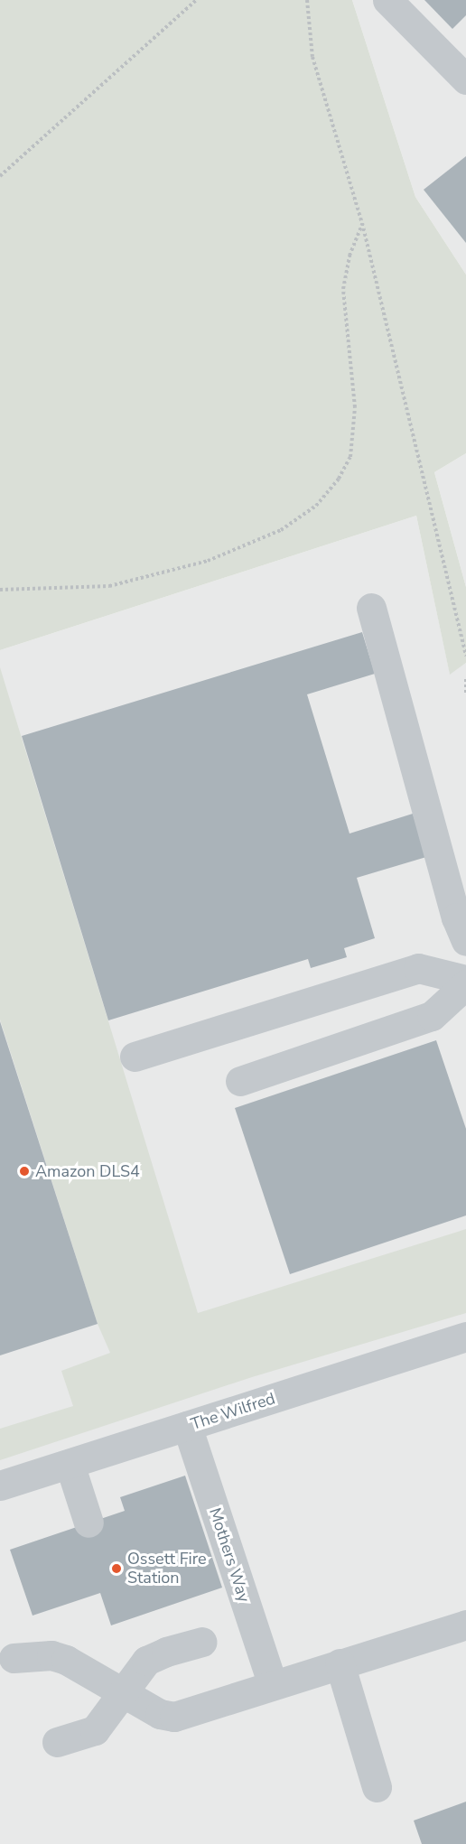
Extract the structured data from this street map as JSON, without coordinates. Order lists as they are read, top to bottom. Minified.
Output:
{"streets":{"street":["The Wilfred","Mothers Way"]},"crossings":[["The Wilfred","Mothers Way"]],"places":["Amazon DLS4","Ossett Fire Station"]}
